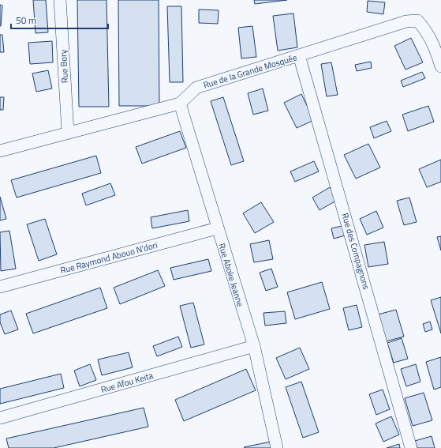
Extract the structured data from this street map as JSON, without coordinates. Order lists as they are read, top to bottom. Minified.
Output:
{"streets":{"street":["Rue Bory","Rue de la Grande Mosquée","Rue des Compagnons","Rue Raymond Abouo N'dori","Rue Aboke Jeanne","Rue Afou Keita"]},"crossings":[["Rue Bory","Rue de la Grande Mosquée"],["Rue de la Grande Mosquée","Rue des Compagnons"],["Rue de la Grande Mosquée","Rue Aboke Jeanne"],["Rue Raymond Abouo N'dori","Rue Aboke Jeanne"],["Rue Aboke Jeanne","Rue Afou Keita"]],"scale_bar":"50 m"}
